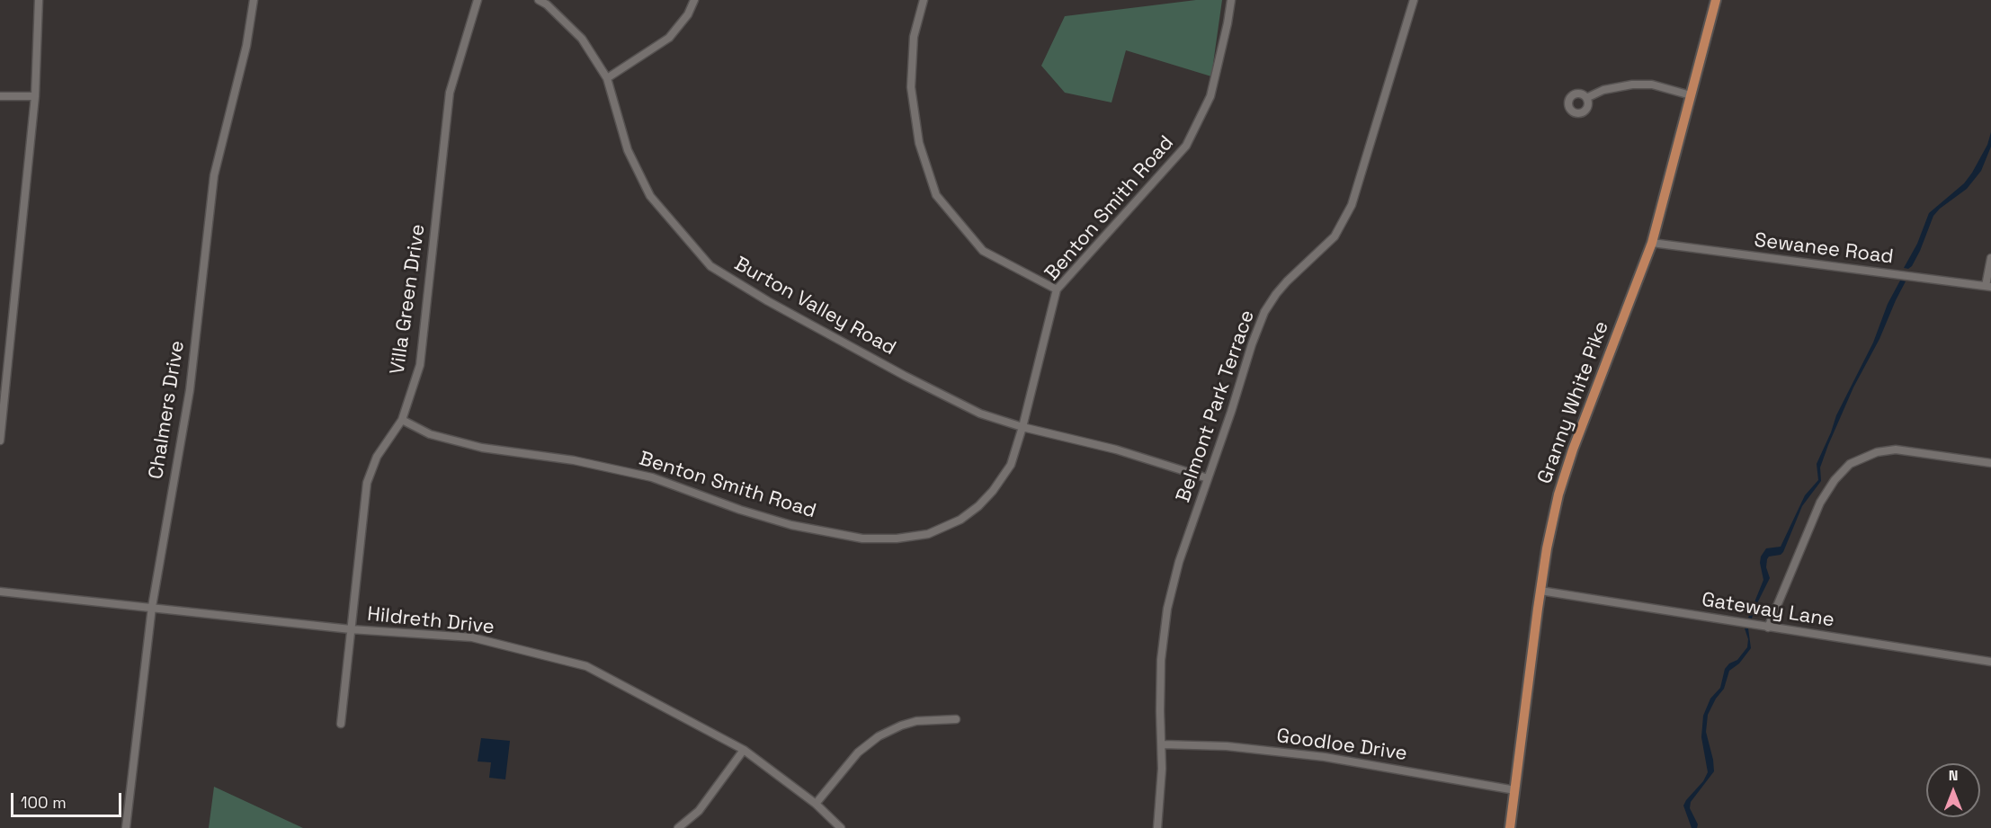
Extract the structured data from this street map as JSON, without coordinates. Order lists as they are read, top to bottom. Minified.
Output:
{"streets":{"main road":["Granny White Pike"],"street":["Benton Smith Road","Sewanee Road","Villa Green Drive","Burton Valley Road","Belmont Park Terrace","Chalmers Drive","Gateway Lane","Hildreth Drive","Goodloe Drive"]},"crossings":[["Benton Smith Road","Villa Green Drive"],["Benton Smith Road","Burton Valley Road"],["Sewanee Road","Granny White Pike"],["Villa Green Drive","Hildreth Drive"],["Burton Valley Road","Belmont Park Terrace"],["Granny White Pike","Gateway Lane"],["Granny White Pike","Goodloe Drive"],["Belmont Park Terrace","Goodloe Drive"],["Chalmers Drive","Hildreth Drive"]],"scale_bar":"100 m","north":"top"}
